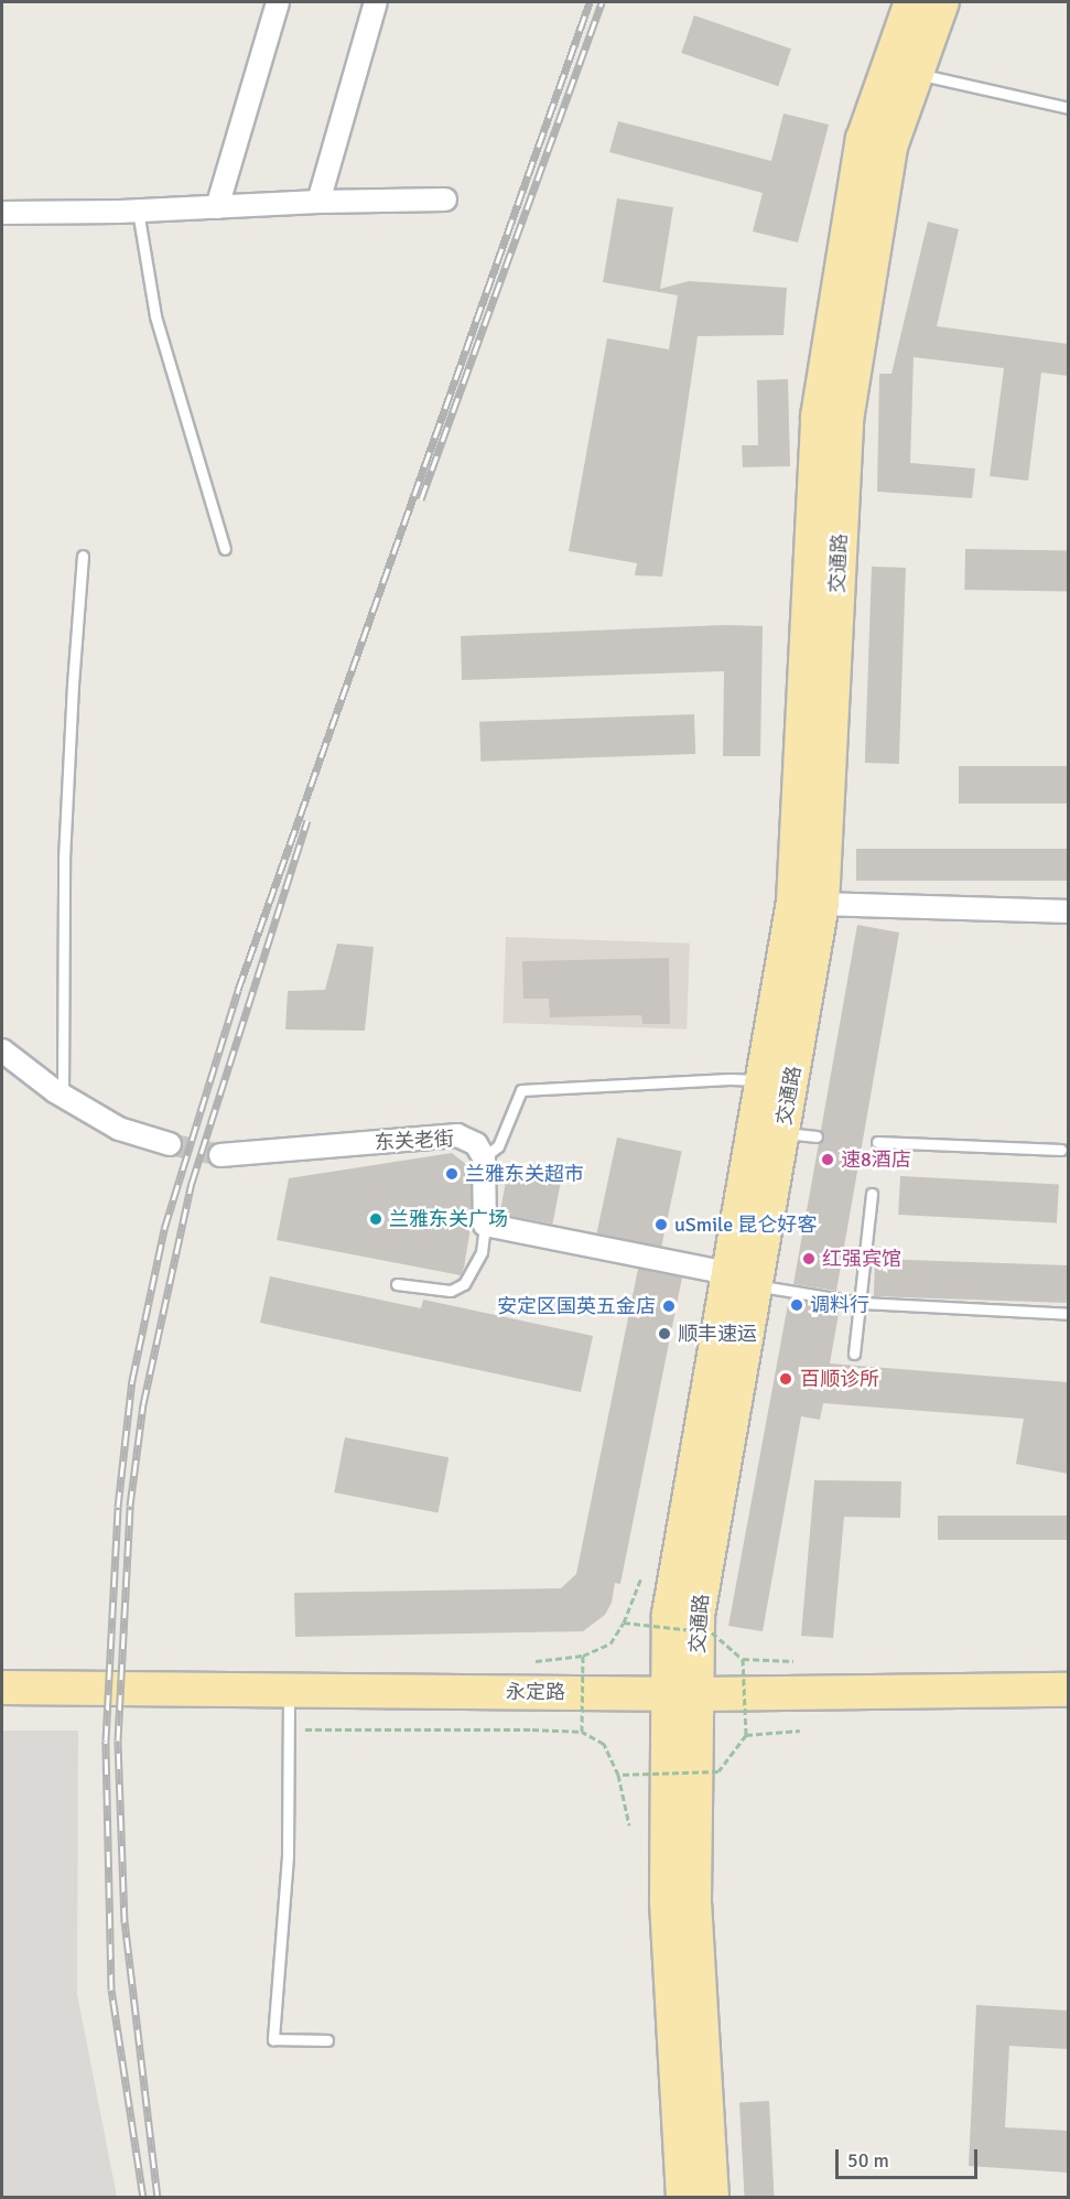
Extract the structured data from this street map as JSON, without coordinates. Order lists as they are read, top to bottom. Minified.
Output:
{"streets":{"main road":["交通路","永定路"],"street":["东关老街"]},"crossings":[["交通路","永定路"]],"places":["速8酒店","兰雅东关超市","兰雅东关广场","uSmile 昆仑好客","红强宾馆","调料行","安定区国英五金店","顺丰速运","百顺诊所"],"scale_bar":"50 m"}
